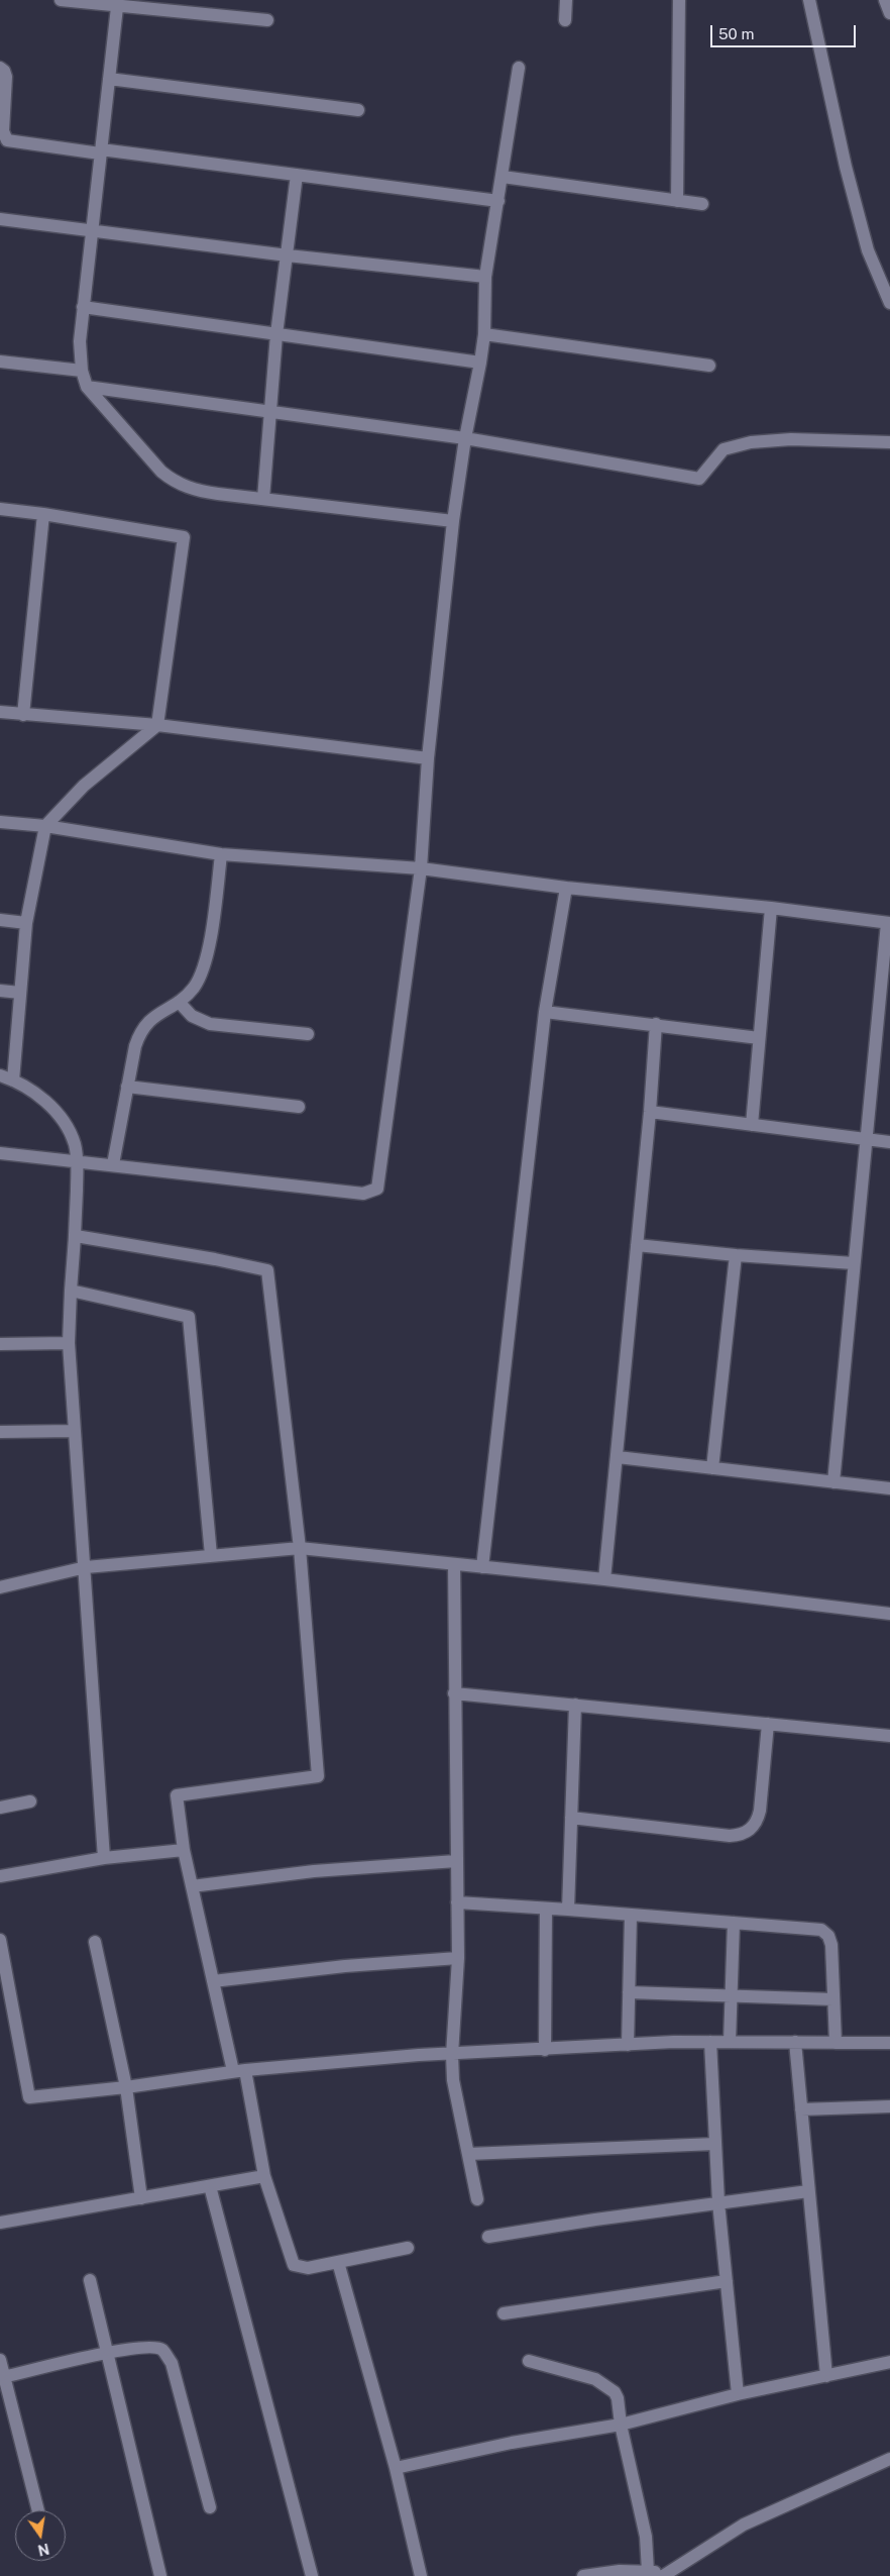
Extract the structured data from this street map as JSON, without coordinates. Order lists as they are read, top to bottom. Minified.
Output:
{"scale_bar":"50 m","north":"bottom"}
